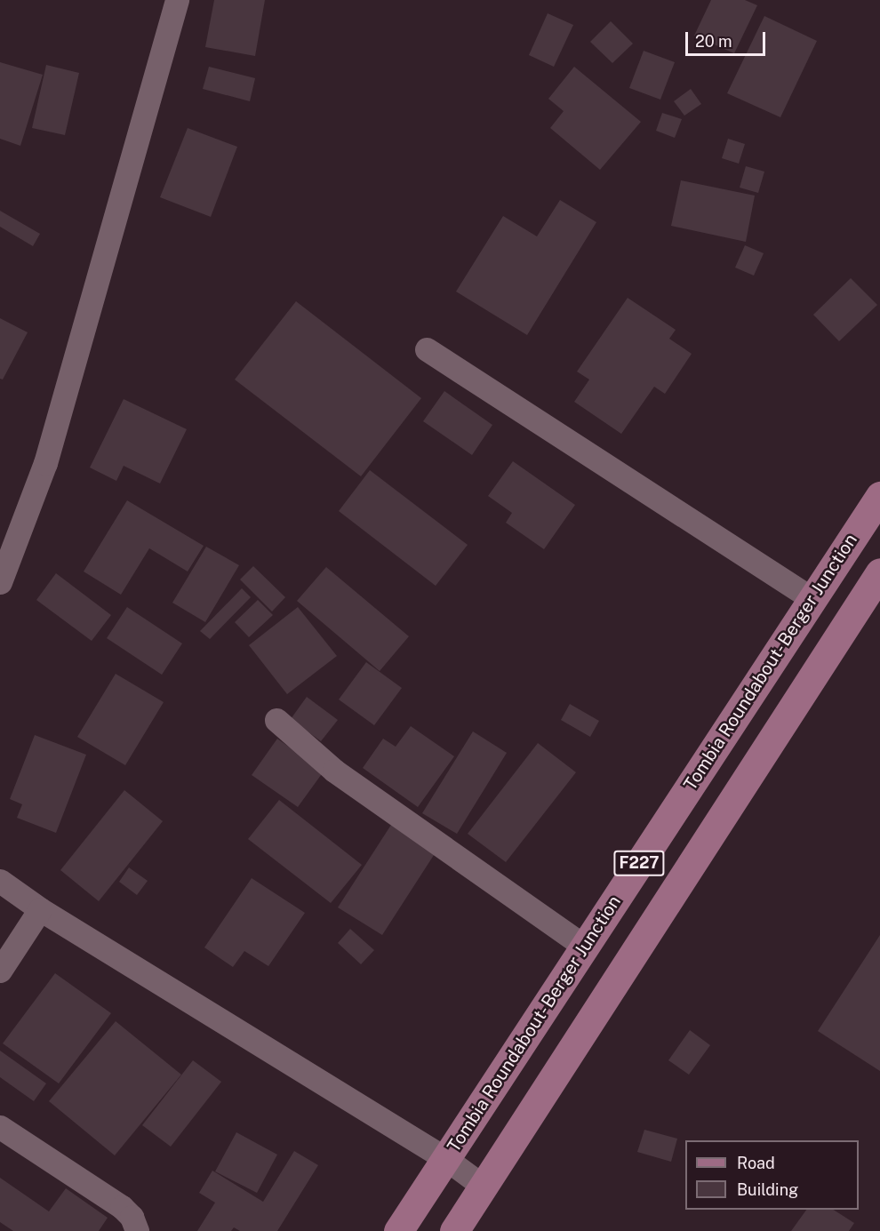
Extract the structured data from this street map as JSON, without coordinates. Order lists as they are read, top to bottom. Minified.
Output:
{"streets":{"main road":["Tombia Roundabout- Berger Junction","F227"]},"legend":["Road","Building"],"scale_bar":"20 m"}
